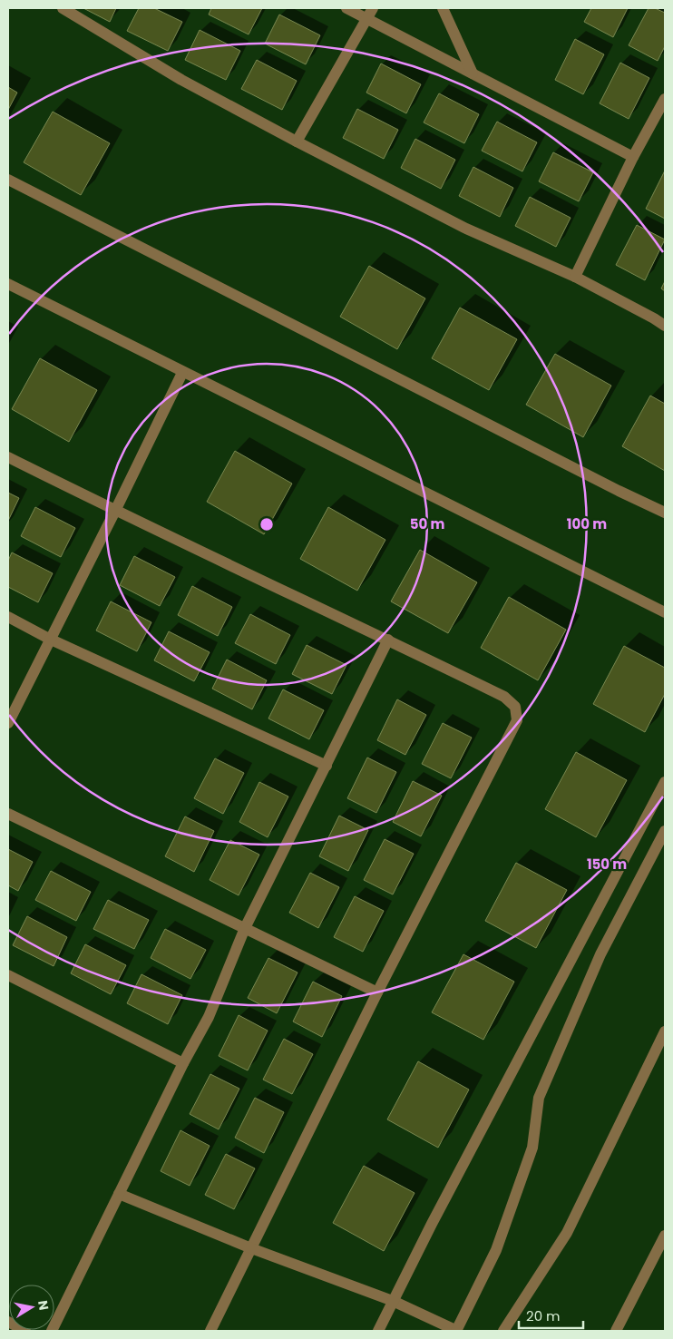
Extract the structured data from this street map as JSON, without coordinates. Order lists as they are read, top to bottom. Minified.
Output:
{"scale_bar":"20 m","north":"right","rings":["50 m","100 m","150 m"]}
